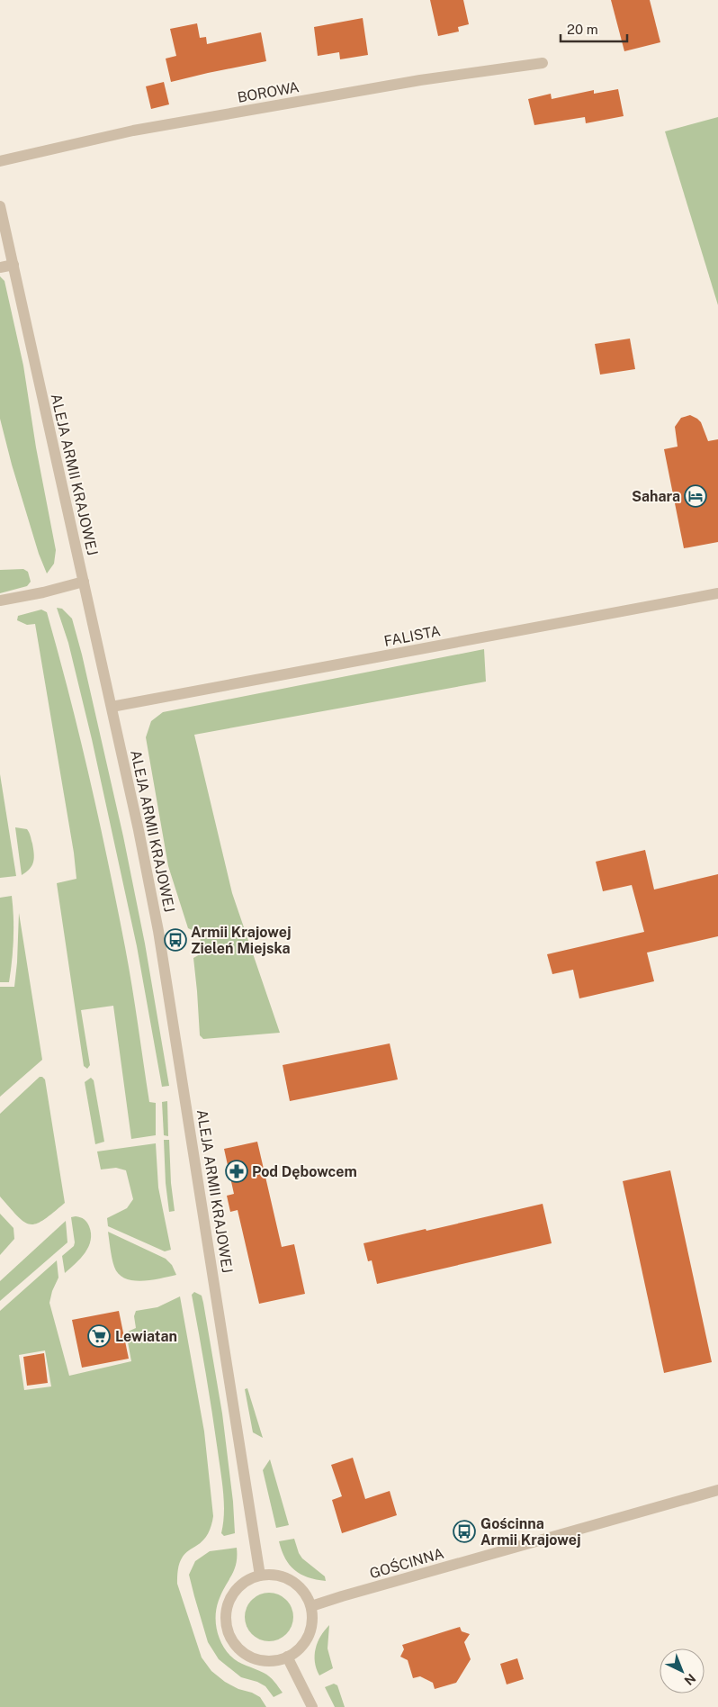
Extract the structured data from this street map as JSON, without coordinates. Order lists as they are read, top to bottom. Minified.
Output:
{"streets":{"street":["BOROWA","ALEJA ARMII KRAJOWEJ","FALISTA","GOŚCINNA"]},"crossings":[["ALEJA ARMII KRAJOWEJ","FALISTA"],["ALEJA ARMII KRAJOWEJ","GOŚCINNA"]],"places":{"hotel":["Sahara"],"bus stop":["Armii Krajowej Zieleń Miejska","Gościnna Armii Krajowej"],"pharmacy":["Pod Dębowcem"],"supermarket":["Lewiatan"]},"scale_bar":"20 m","north":"bottom right"}
